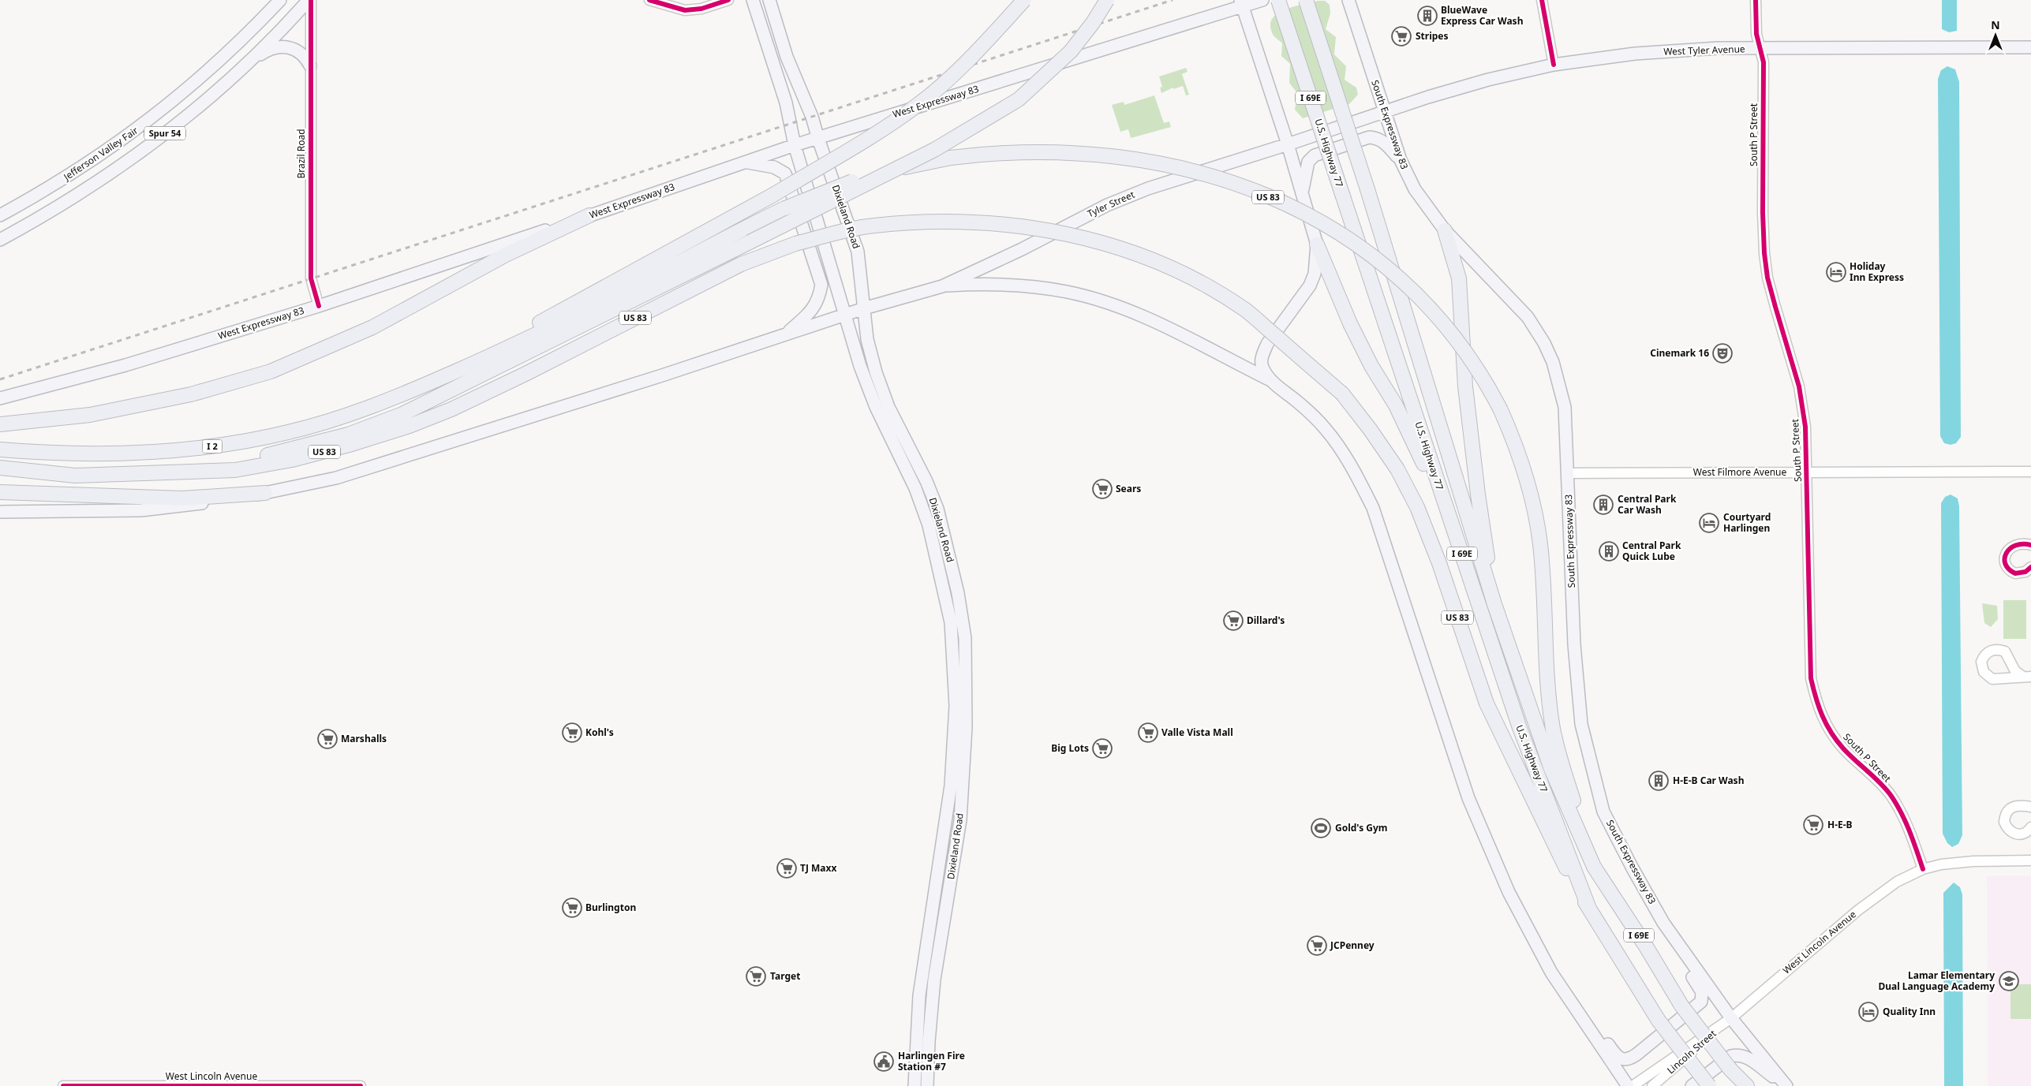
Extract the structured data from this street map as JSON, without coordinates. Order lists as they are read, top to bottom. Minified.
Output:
{"streets":{"highway":["I 69E","U.S. Highway 77","US 83","I 2"],"main road":["West Tyler Avenue","West Expressway 83","South Expressway 83","Spur 54","Jefferson Valley Fair","Tyler Street","Dixieland Road"],"street":["South P Street","Brazil Road","West Filmore Avenue","West Lincoln Avenue","Lincoln Street"]},"crossings":[["West Tyler Avenue","South Expressway 83"],["West Tyler Avenue","South P Street"],["West Tyler Avenue","Tyler Street"],["I 69E","U.S. Highway 77"],["I 69E","US 83"],["West Expressway 83","Brazil Road"],["West Expressway 83","Dixieland Road"],["South Expressway 83","Tyler Street"],["South Expressway 83","West Filmore Avenue"],["South Expressway 83","West Lincoln Avenue"],["South Expressway 83","Lincoln Street"],["Spur 54","Brazil Road"],["South P Street","West Filmore Avenue"],["South P Street","West Lincoln Avenue"],["U.S. Highway 77","US 83"],["US 83","I 2"],["West Lincoln Avenue","Lincoln Street"]],"places":{"building":["BlueWave Express Car Wash","Central Park Car Wash","Central Park Quick Lube","H-E-B Car Wash"],"supermarket":["Stripes","Sears","Dillard's","Kohl's","Valle Vista Mall","Marshalls","Big Lots","H-E-B","TJ Maxx","Burlington","JCPenney","Target"],"hotel":["Holiday Inn Express","Courtyard Harlingen","Quality Inn"],"theatre":["Cinemark 16"],"sports":["Gold's Gym"],"school or university":["Lamar Elementary Dual Language Academy"],"public building":["Harlingen Fire Station #7"]},"north":"top"}
